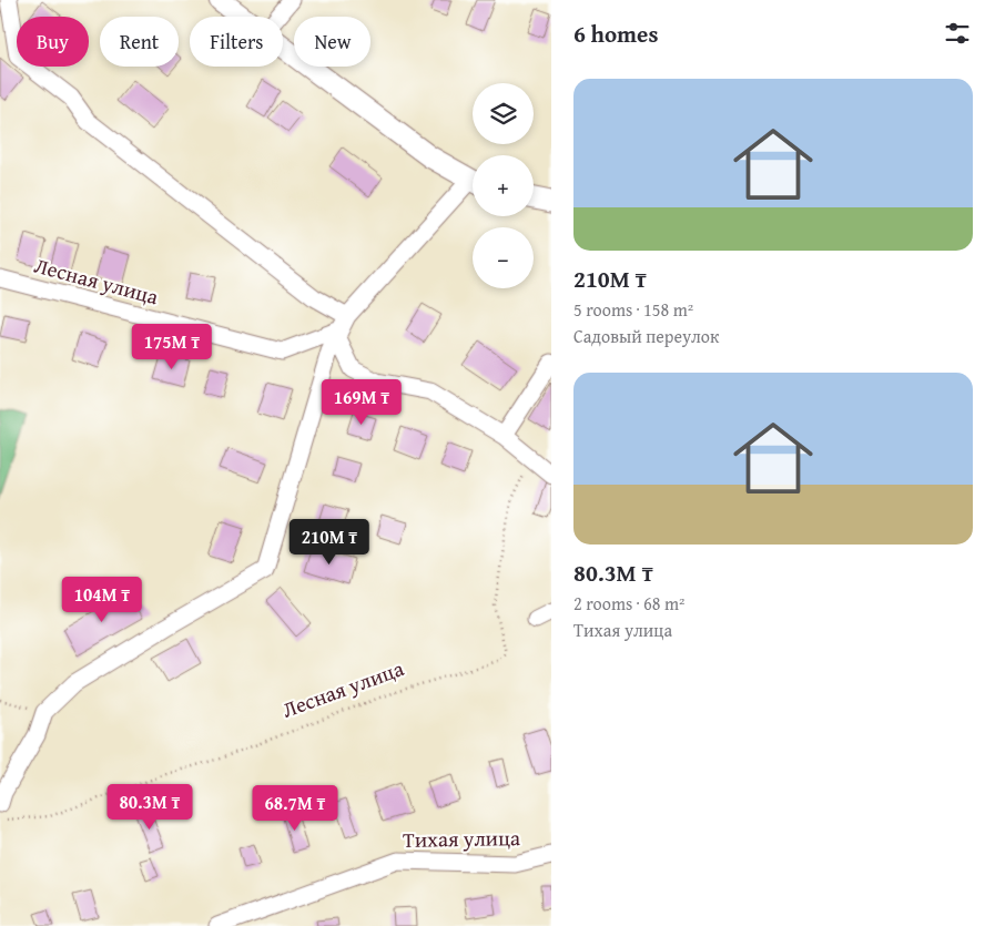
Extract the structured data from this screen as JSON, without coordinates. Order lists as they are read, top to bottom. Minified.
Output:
{"streets":{"street":["Лесная улица","Тихая улица"]},"page":{"heading":"6 homes","chip":["Buy","Rent","Filters","New"],"list":[{"name":"210M ₸","note":"5 rooms · 158 m² · Садовый переулок"},{"name":"80.3M ₸","note":"2 rooms · 68 m² · Тихая улица"}],"map_buttons":["+","−"],"price":["175M ₸","169M ₸","210M ₸","104M ₸","80.3M ₸","68.7M ₸"]}}
